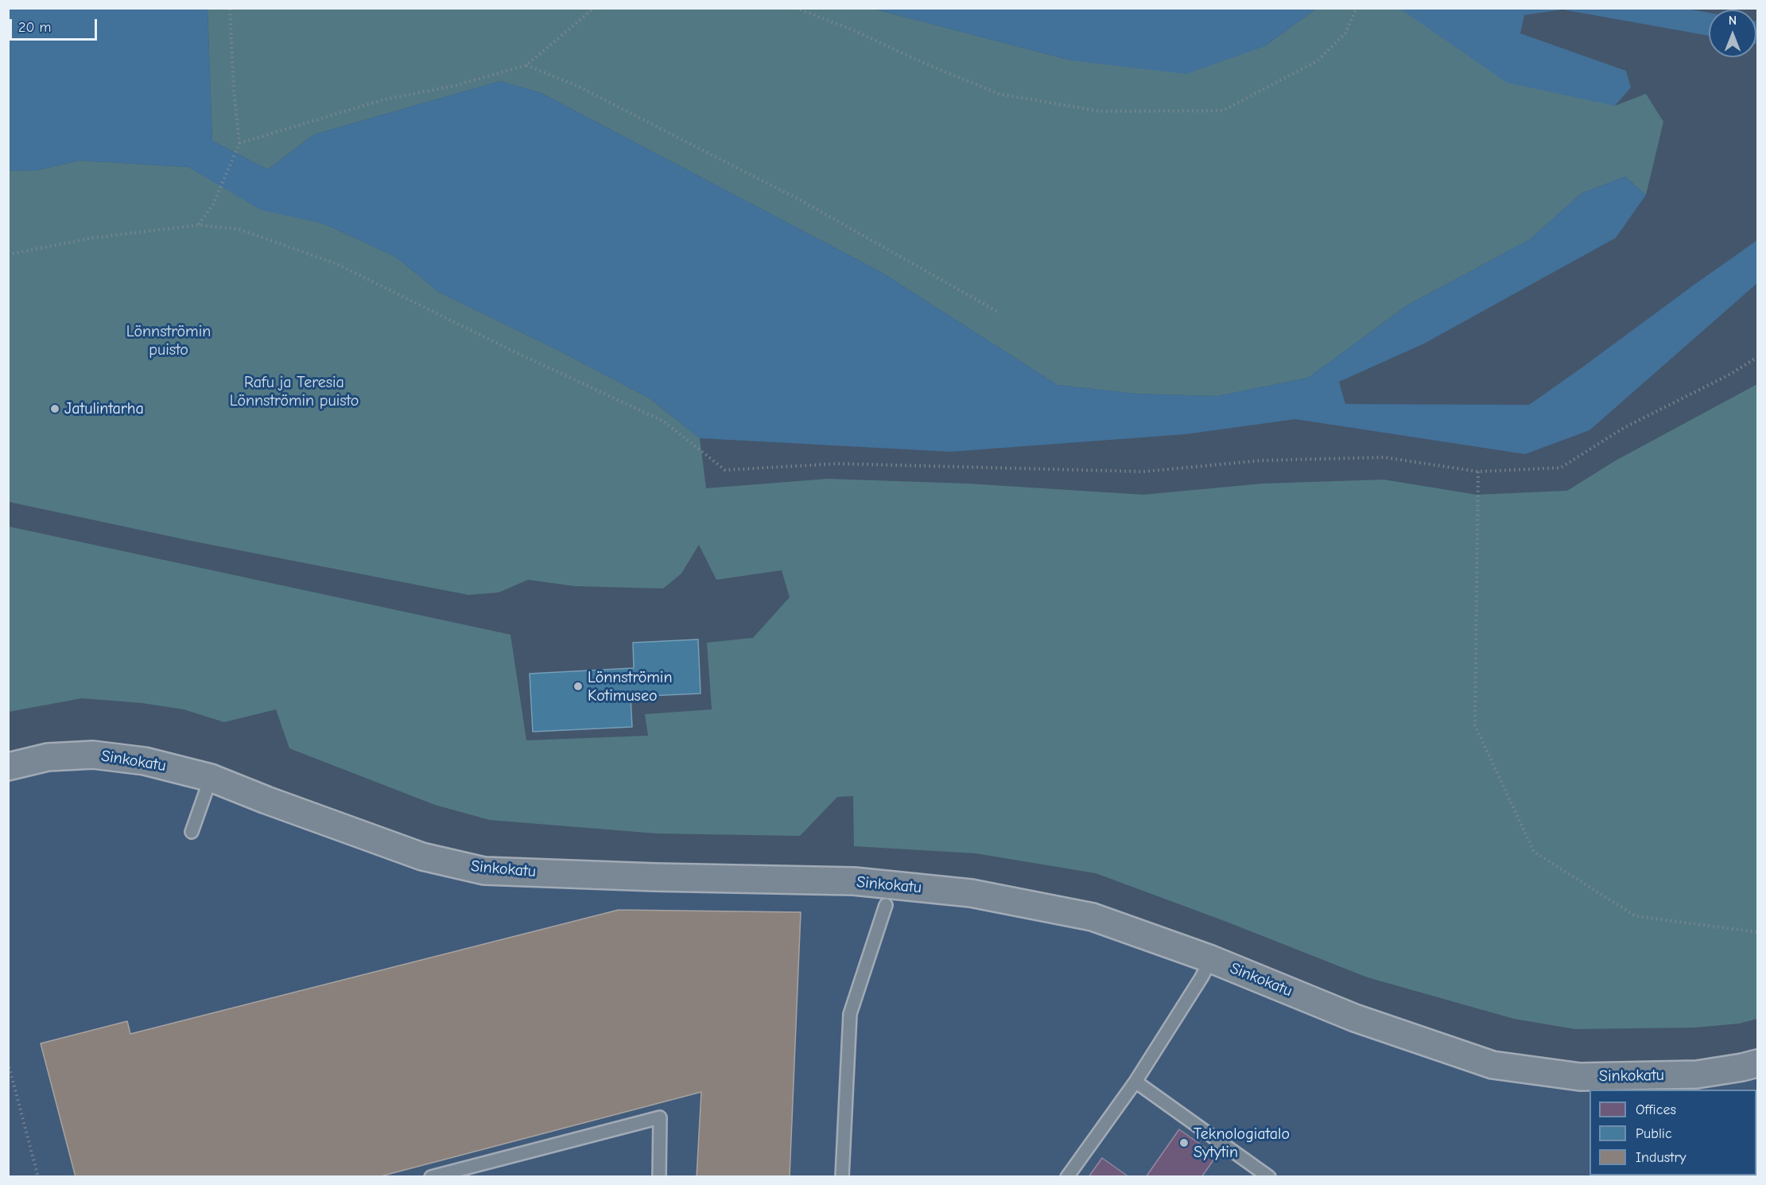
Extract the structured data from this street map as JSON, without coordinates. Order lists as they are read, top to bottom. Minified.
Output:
{"streets":{"main road":["Sinkokatu"]},"parks":["Lönnströmin puisto","Rafu ja Teresia Lönnströmin puisto"],"places":["Jatulintarha","Lönnströmin Kotimuseo","Teknologiatalo Sytytin"],"legend":["Offices","Public","Industry"],"scale_bar":"20 m","north":"top"}
